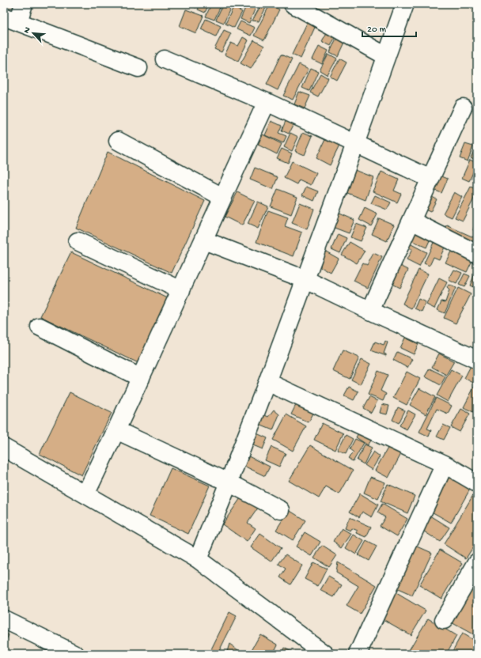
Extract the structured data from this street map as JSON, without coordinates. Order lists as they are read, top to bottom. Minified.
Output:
{"scale_bar":"20 m","north":"top left"}
